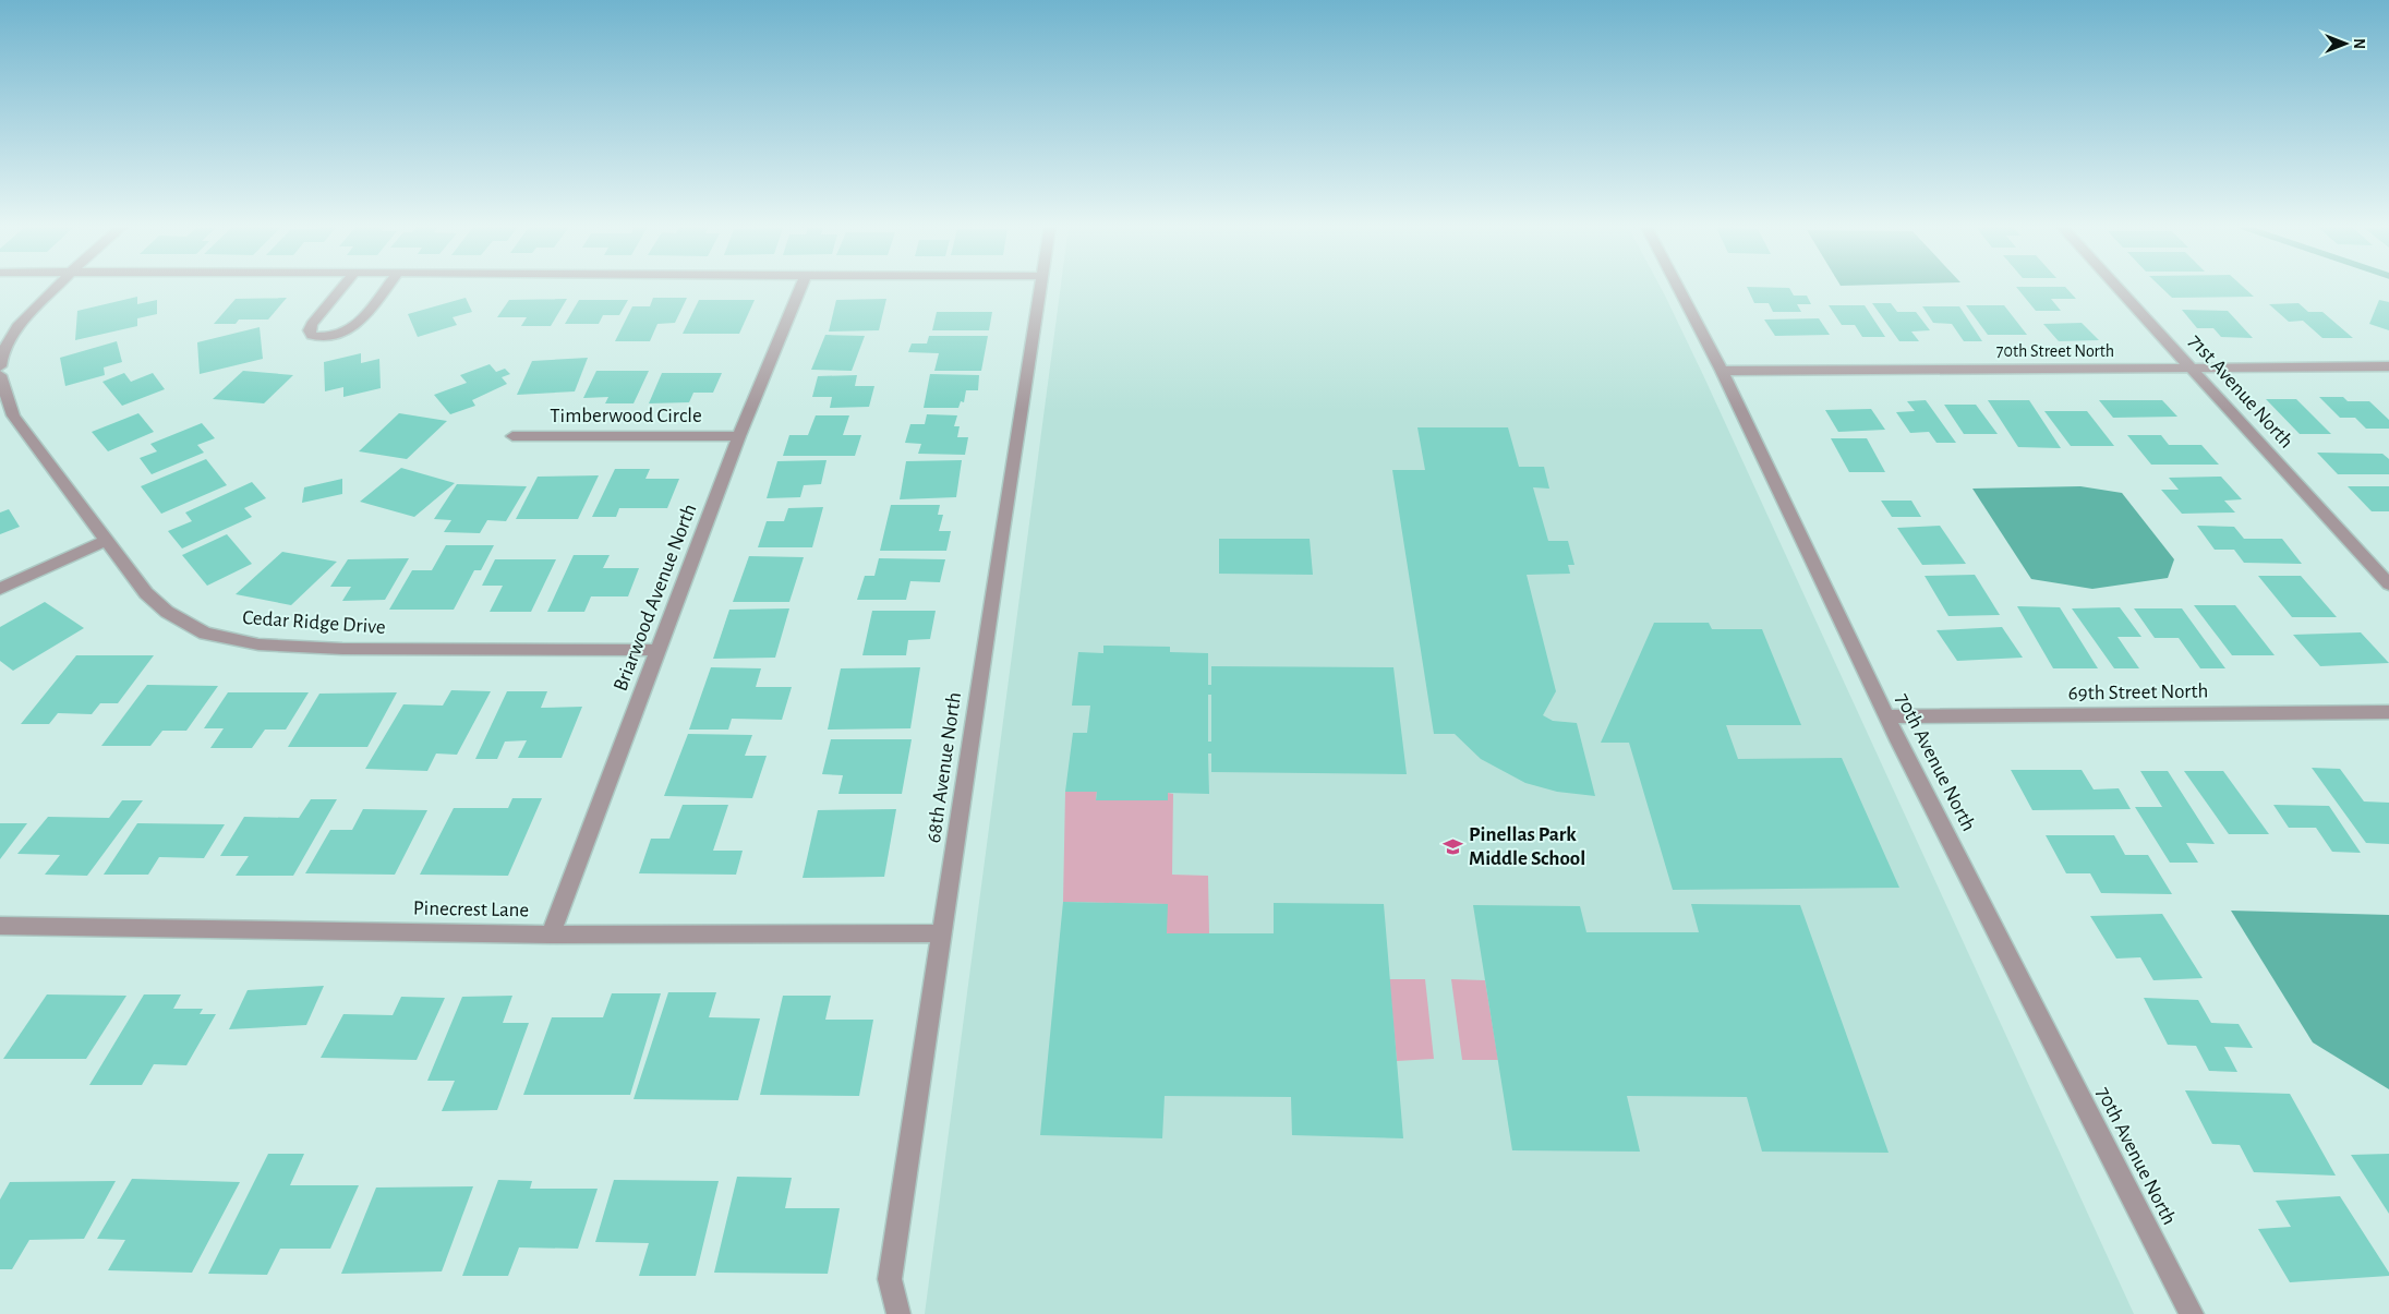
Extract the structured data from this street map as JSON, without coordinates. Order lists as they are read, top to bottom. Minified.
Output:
{"streets":{"street":["70th Street North","71st Avenue North","Timberwood Circle","Briarwood Avenue North","Cedar Ridge Drive","69th Street North","70th Avenue North","68th Avenue North","Pinecrest Lane"]},"crossings":[["70th Street North","71st Avenue North"],["70th Street North","70th Avenue North"],["Timberwood Circle","Briarwood Avenue North"],["Briarwood Avenue North","Cedar Ridge Drive"],["Briarwood Avenue North","Pinecrest Lane"],["69th Street North","70th Avenue North"],["68th Avenue North","Pinecrest Lane"]],"places":{"school or university":["Pinellas Park Middle School"]},"north":"right"}
